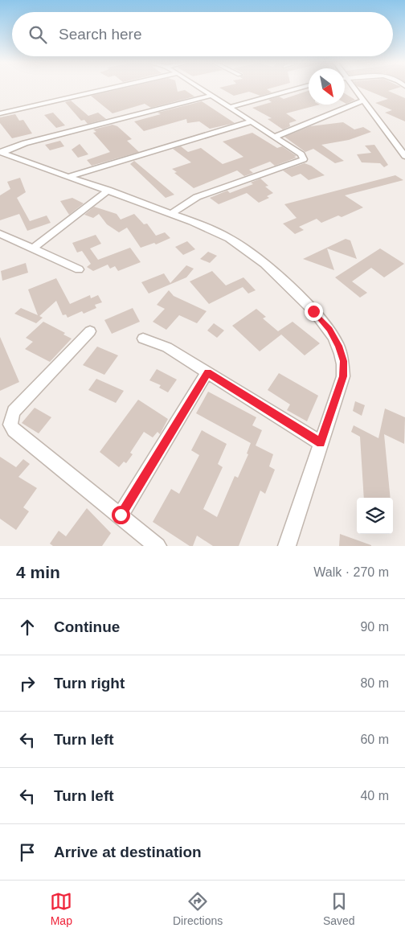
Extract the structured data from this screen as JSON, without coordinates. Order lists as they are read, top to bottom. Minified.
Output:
{"north":"bottom right","page":{"search":"Search here","heading":["4 min","Walk · 270 m"],"list":[["Continue","90 m"],["Turn right","80 m"],["Turn left","60 m"],["Turn left","40 m"],"Arrive at destination"],"nav":["Map","Directions","Saved"]}}
